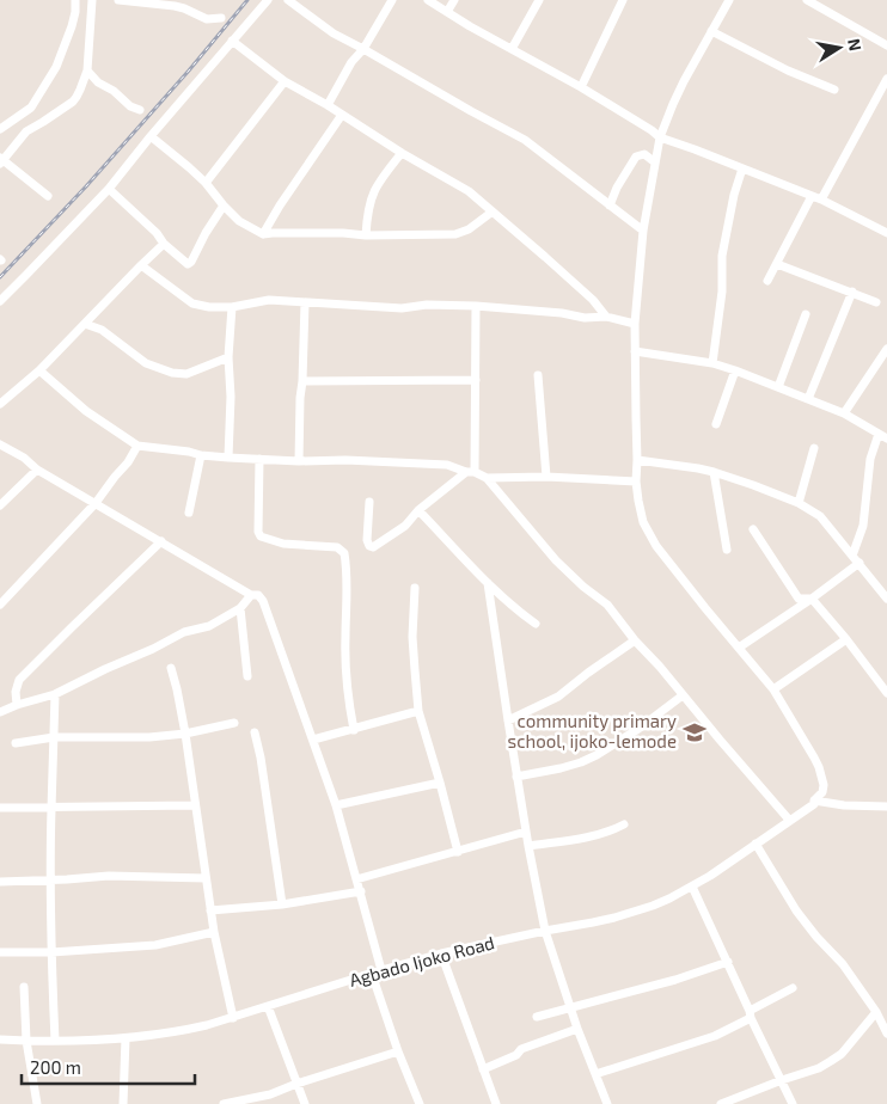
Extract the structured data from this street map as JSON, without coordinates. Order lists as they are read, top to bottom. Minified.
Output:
{"streets":{"street":["Agbado Ijoko Road"]},"places":{"school or university":["community primary school, ijoko-lemode"]},"scale_bar":"200 m","north":"right"}
